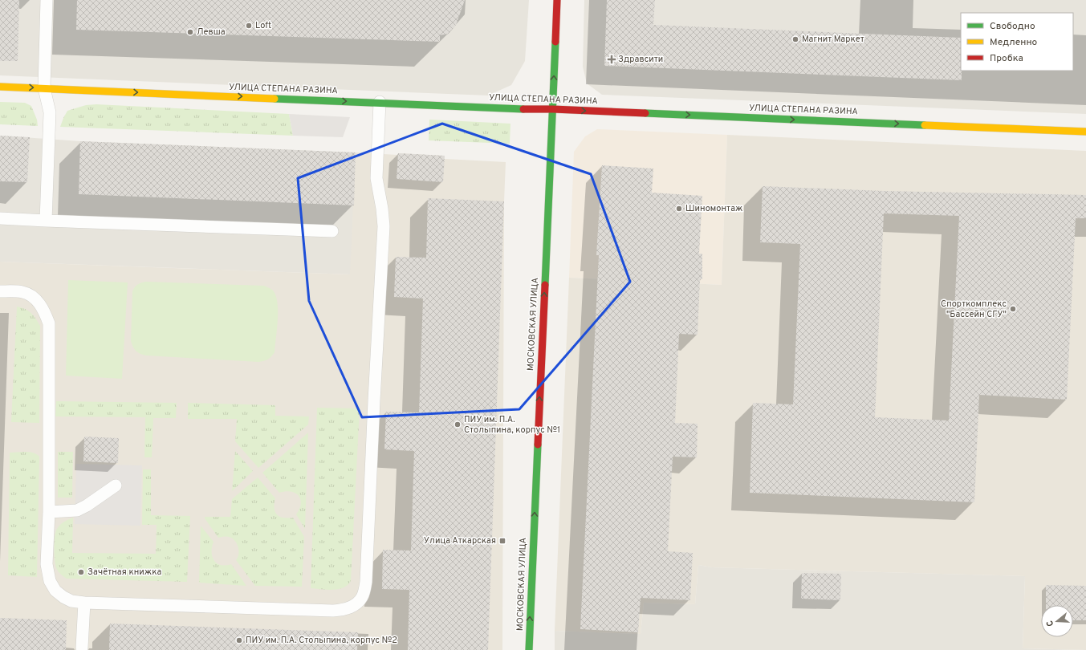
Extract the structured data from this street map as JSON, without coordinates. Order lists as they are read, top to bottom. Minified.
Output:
{"streets":{"street":["УЛИЦА СТЕПАНА РАЗИНА","МОСКОВСКАЯ УЛИЦА"]},"crossings":[["УЛИЦА СТЕПАНА РАЗИНА","МОСКОВСКАЯ УЛИЦА"]],"one_way":["УЛИЦА СТЕПАНА РАЗИНА","МОСКОВСКАЯ УЛИЦА"],"places":{"other":["Loft","Левша","Магнит Маркет","Шиномонтаж","Спорткомплекс \"Бассейн СГУ\"","ПИУ им. П.А. Столыпина, корпус №1","Зачётная книжка","ПИУ им. П.А. Столыпина, корпус №2"],"health":["Здравсити"],"transit":["Улица Аткарская"]},"legend":["Свободно","Медленно","Пробка"],"north":"left"}
